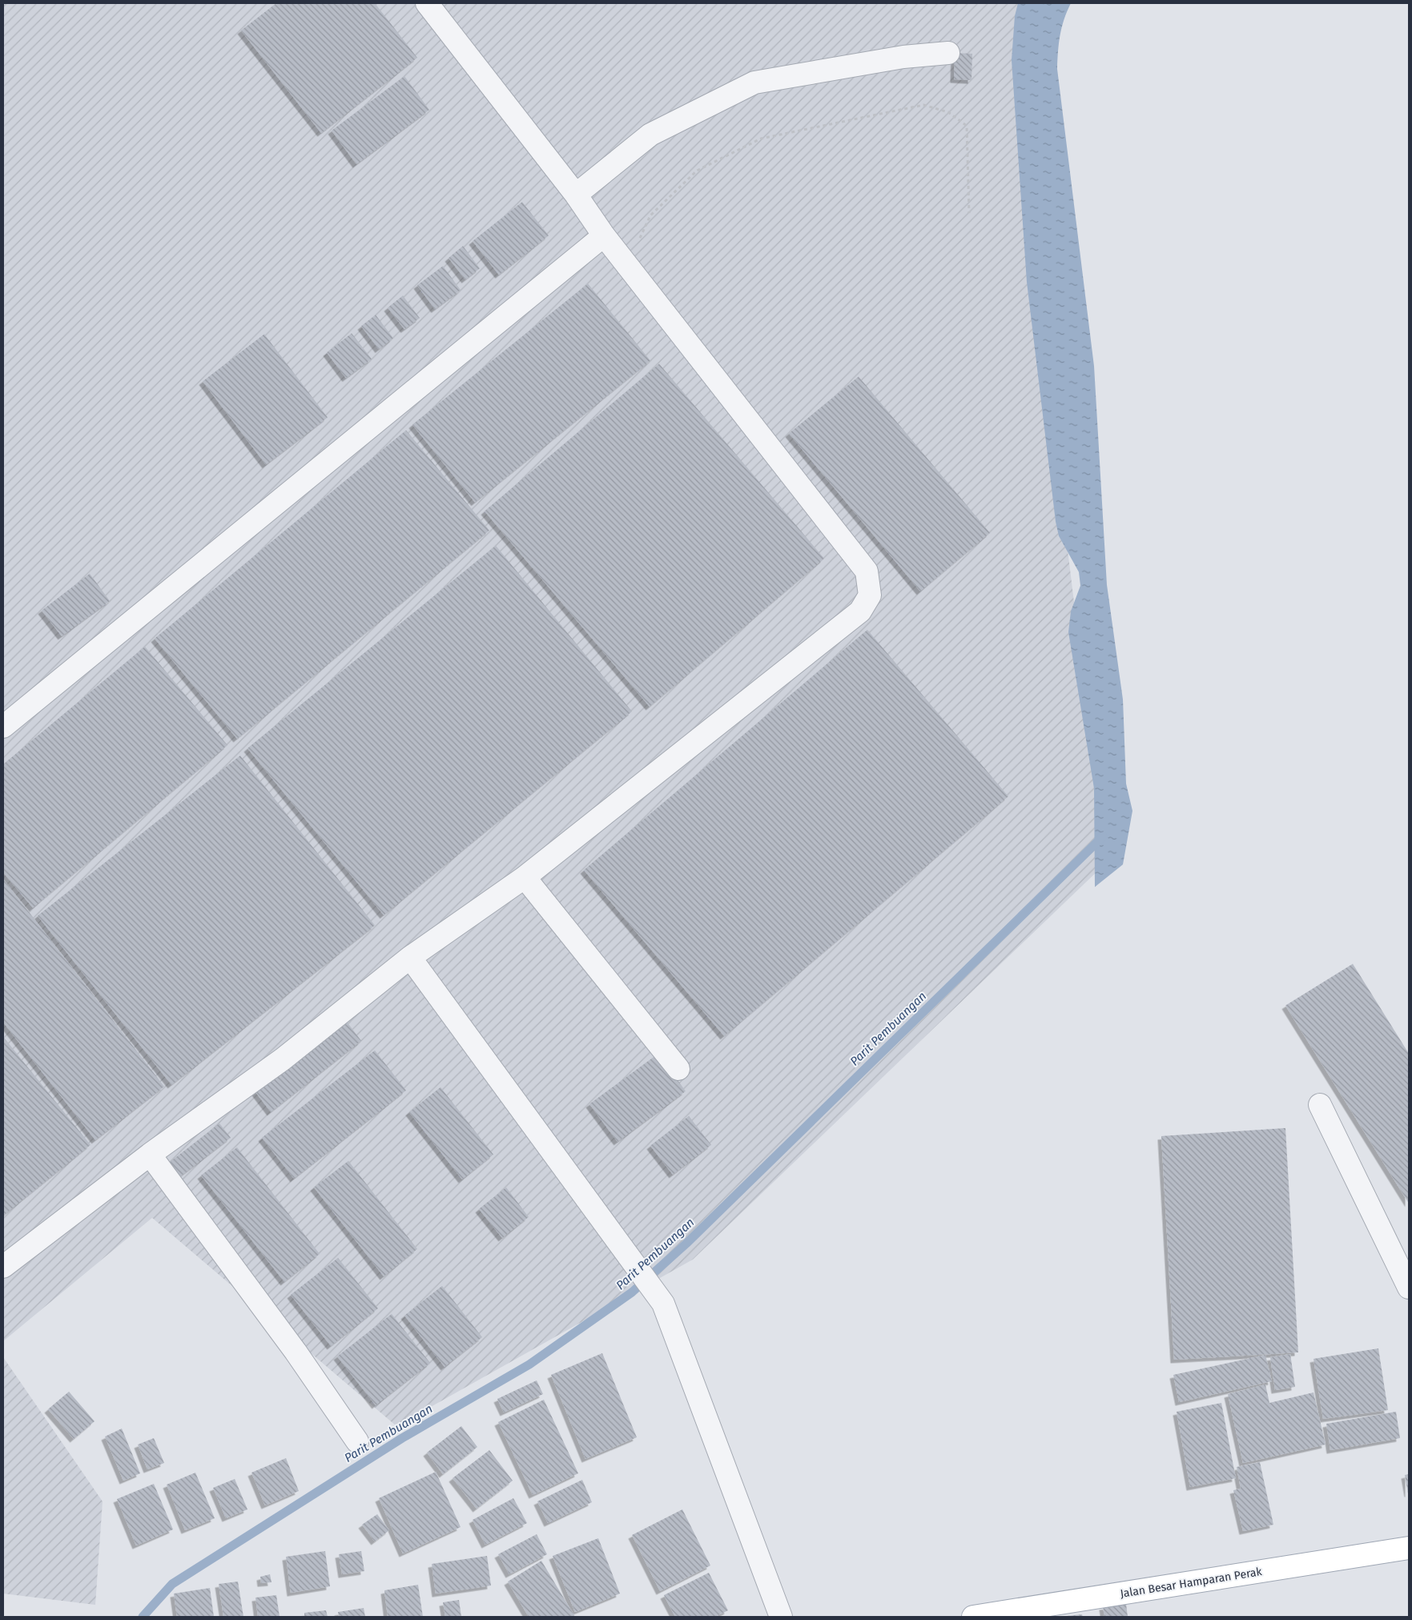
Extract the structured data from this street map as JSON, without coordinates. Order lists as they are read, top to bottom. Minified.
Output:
{"streets":{"main road":["Jalan Besar Hamparan Perak"]},"water":["Parit Pembuangan"]}
